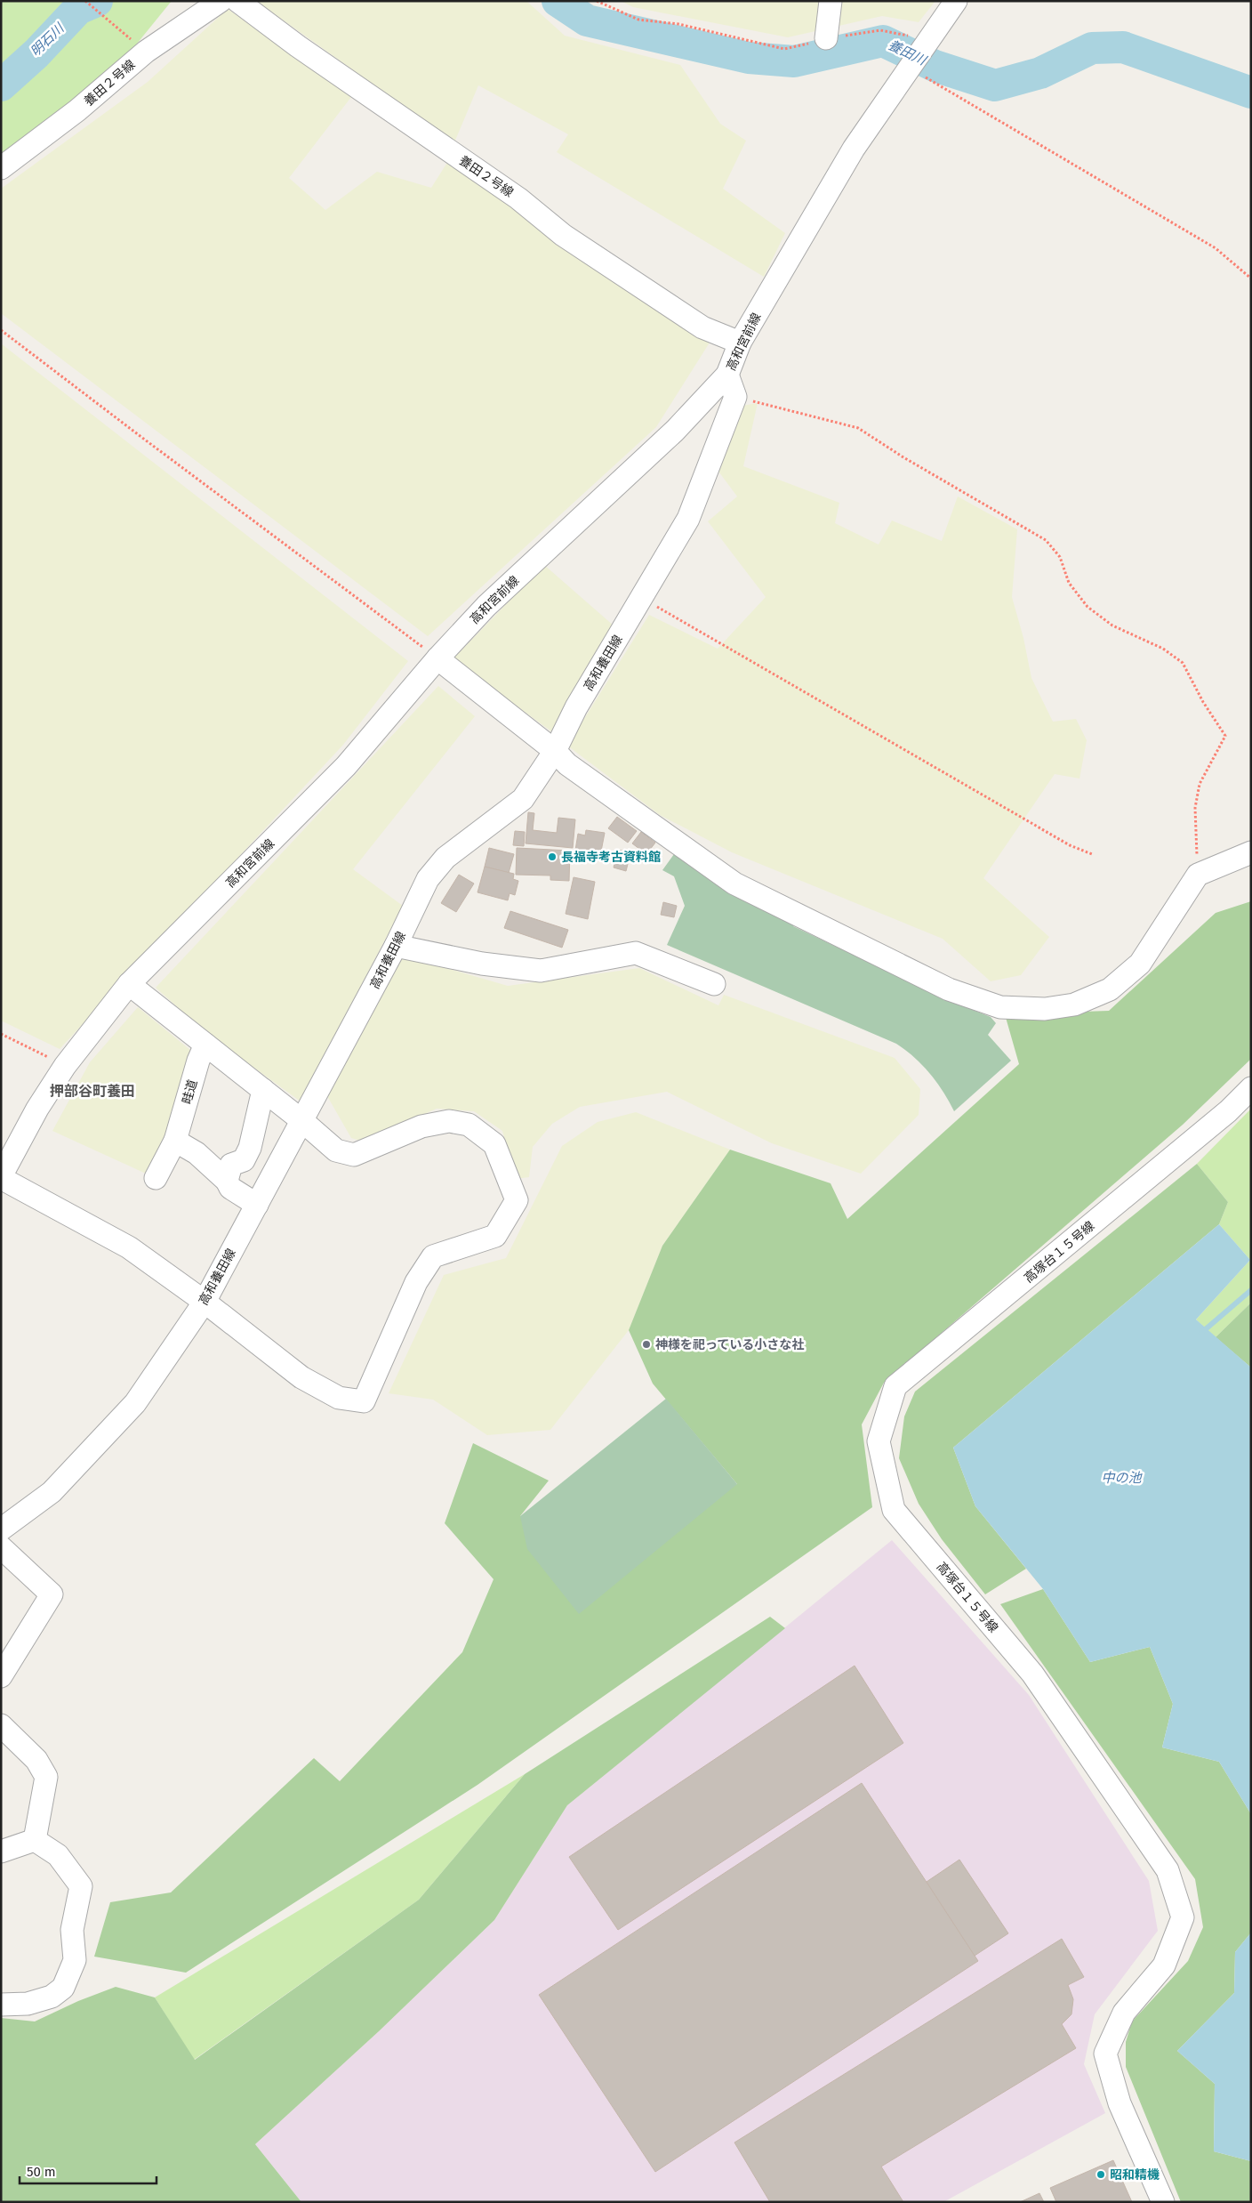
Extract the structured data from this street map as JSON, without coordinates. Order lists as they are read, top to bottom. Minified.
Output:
{"streets":{"street":["養田２号線","高和宮前線","高和養田線","畦道","高塚台１５号線"]},"crossings":[["養田２号線","高和宮前線"]],"districts":["押部谷町養田"],"water":["明石川","養田川","中の池"],"places":["長福寺考古資料館","神様を祀っている小さな社","昭和精機"],"scale_bar":"50 m"}
